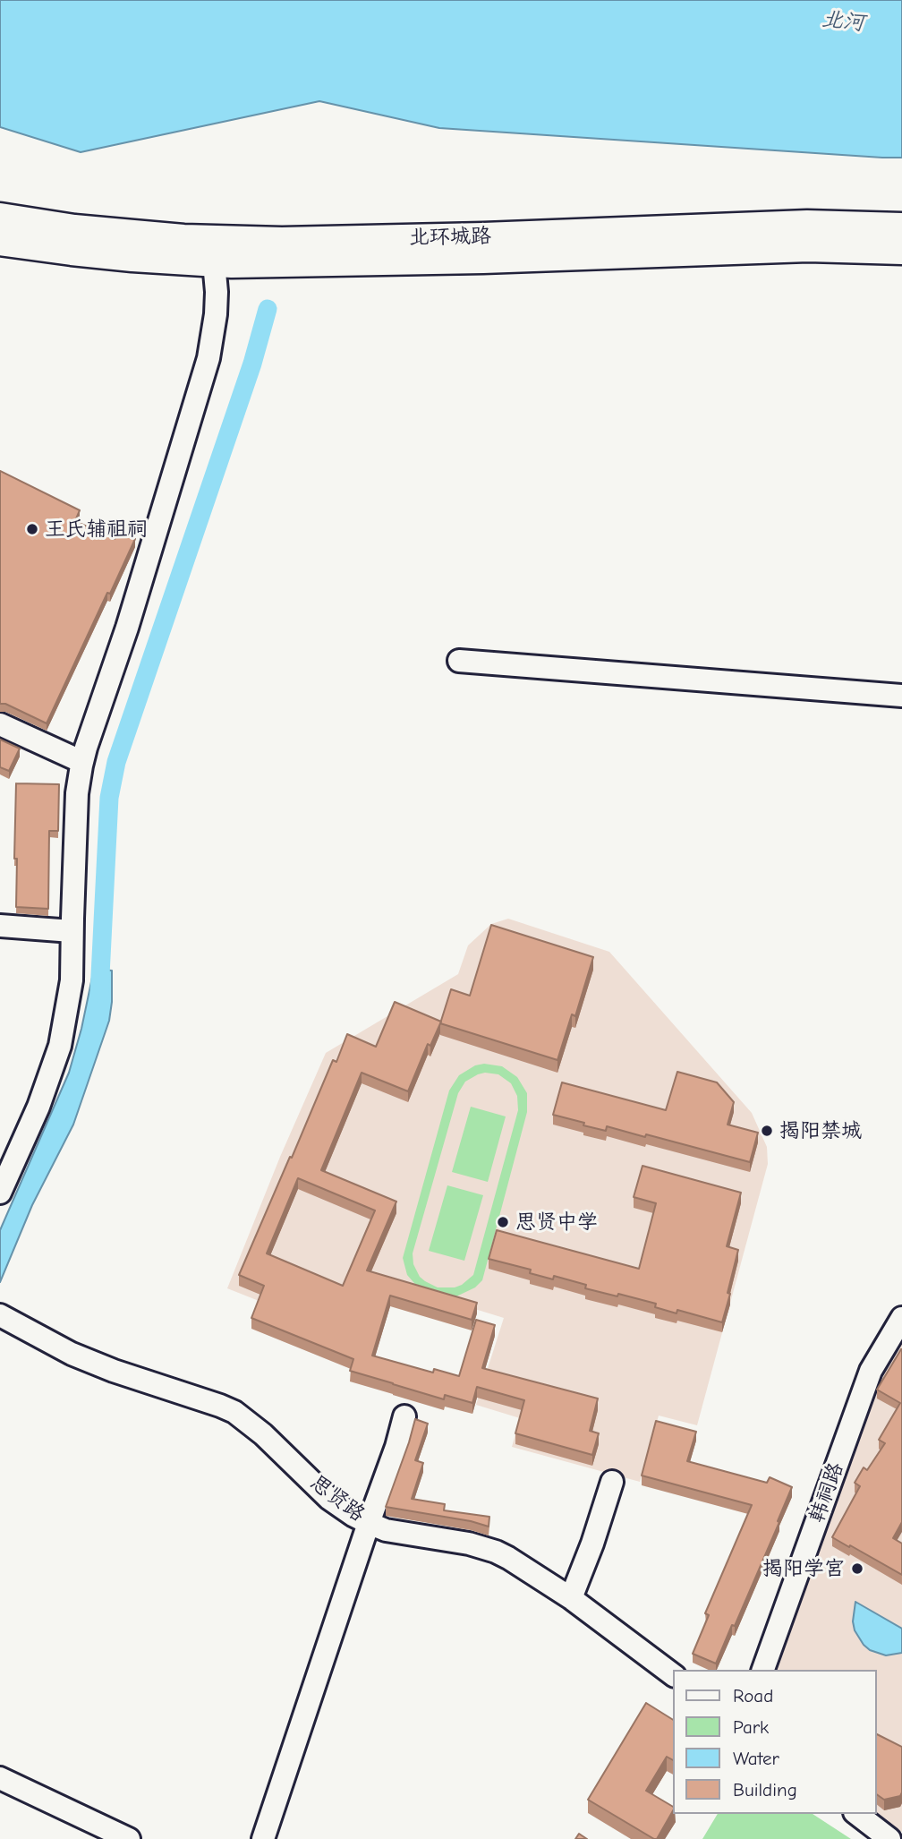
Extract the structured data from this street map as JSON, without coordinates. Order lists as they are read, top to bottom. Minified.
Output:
{"streets":{"main road":["北环城路"],"street":["韩祠路","思贤路"]},"water":["北河"],"places":["王氏辅祖祠","揭阳禁城","思贤中学","揭阳学宫"],"legend":["Road","Park","Water","Building"]}
